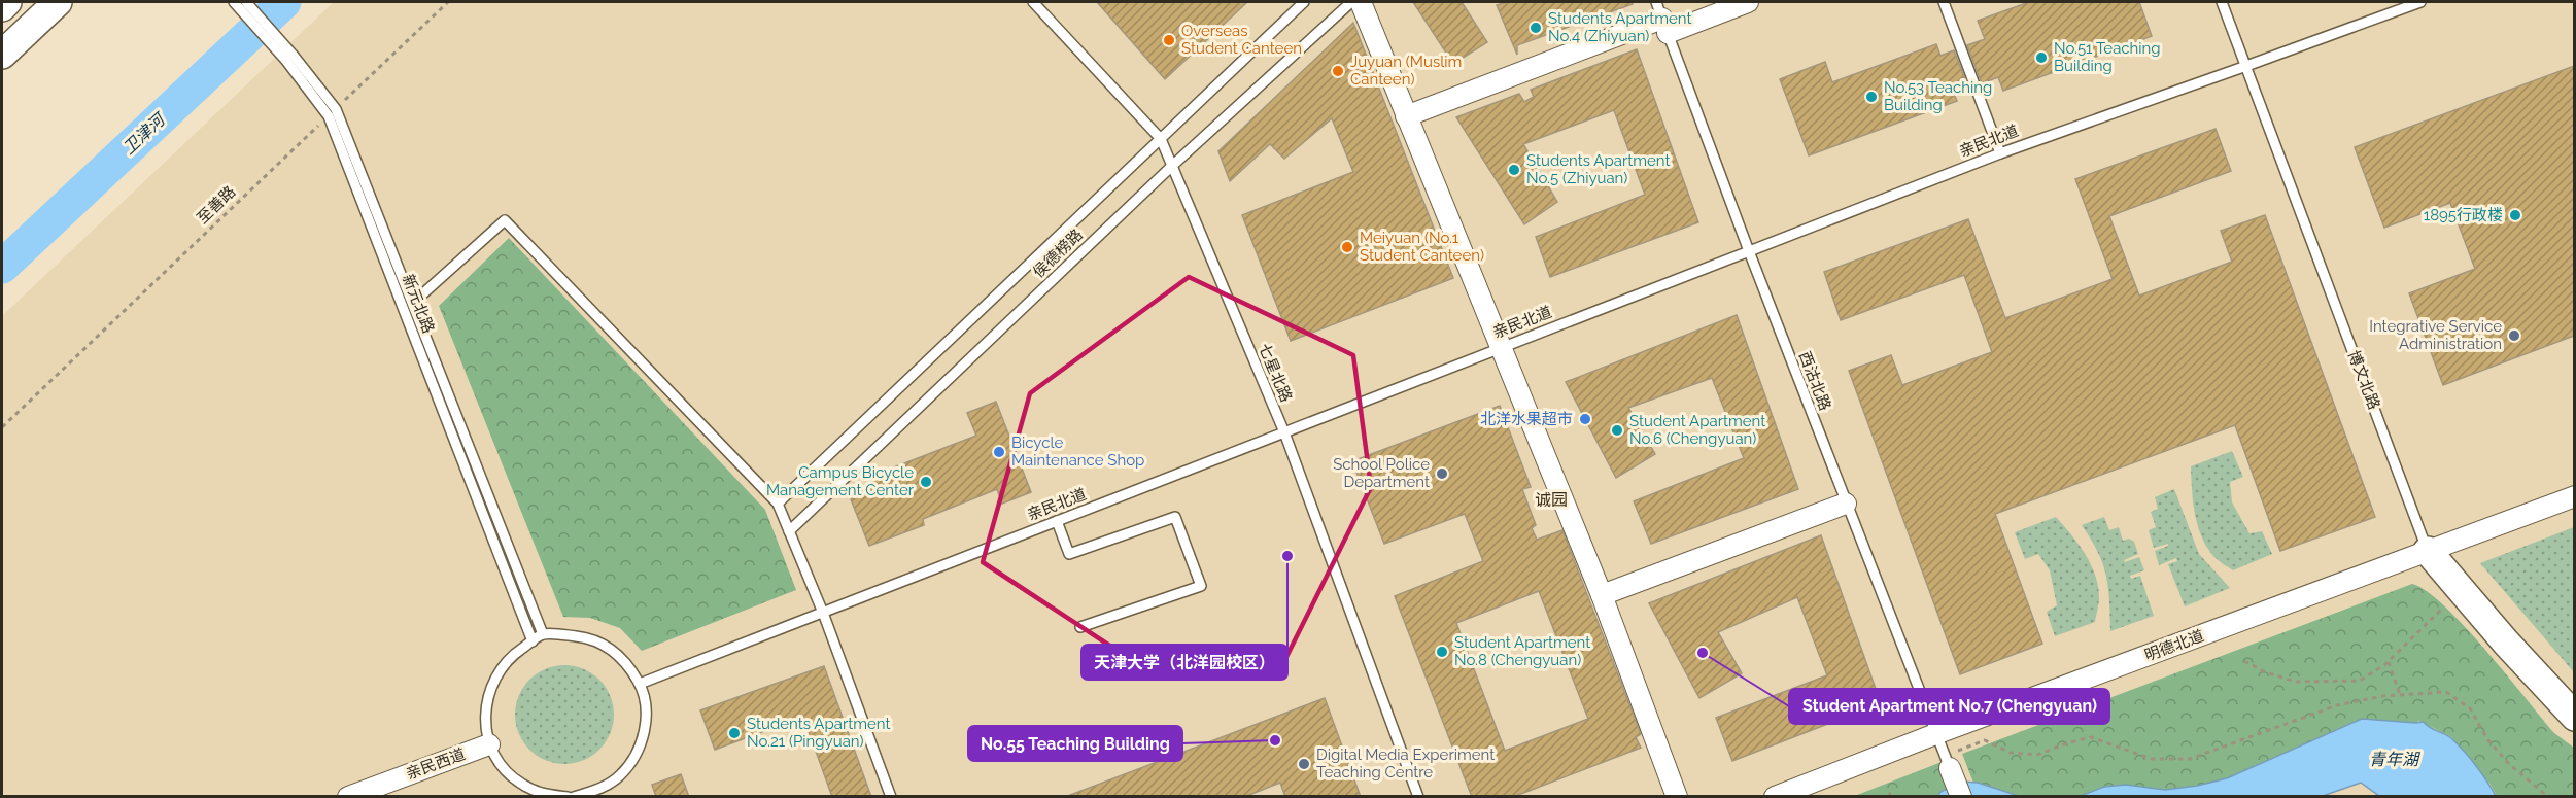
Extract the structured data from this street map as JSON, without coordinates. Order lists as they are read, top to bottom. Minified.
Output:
{"streets":{"street":["博文北路","明德北道","亲民西道"],"lane":["亲民北道","侯德榜路","新元北路","七星北路","西沽北路"],"path":["至善路"]},"crossings":[["亲民北道","七星北路"],["亲民北道","博文北路"],["亲民北道","西沽北路"],["至善路","新元北路"],["侯德榜路","七星北路"],["博文北路","明德北道"],["西沽北路","明德北道"]],"districts":["诚园"],"water":["卫津河","青年湖"],"places":["Students Apartment No.4 (Zhiyuan)","Overseas Student Canteen","No.51 Teaching Building","Juyuan (Muslim Canteen)","No.53 Teaching Building","Students Apartment No.5 (Zhiyuan)","1895行政楼","Meiyuan (No.1 Student Canteen)","Integrative Service Administration","北洋水果超市","Student Apartment No.6 (Chengyuan)","Bicycle Maintenance Shop","School Police Department","Campus Bicycle Management Center","天津大学（北洋园校区）","Student Apartment No.8 (Chengyuan)","Student Apartment No.7 (Chengyuan)","Students Apartment No.21 (Pingyuan)","No.55 Teaching Building","Digital Media Experiment Teaching Centre"]}
